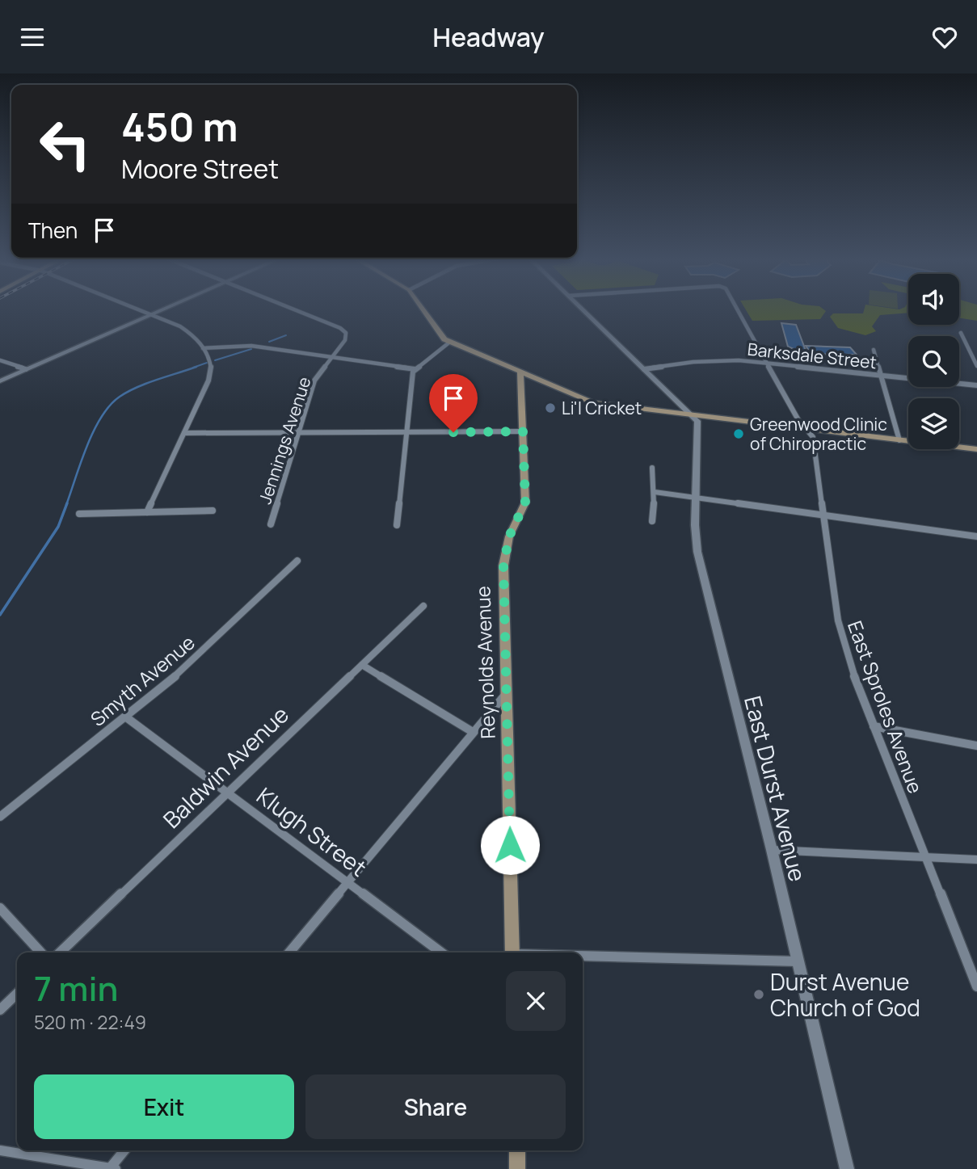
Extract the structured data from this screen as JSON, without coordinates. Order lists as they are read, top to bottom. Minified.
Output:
{"streets":{"main road":["Reynolds Avenue"],"street":["Barksdale Street","Jennings Avenue","Smyth Avenue","East Sproles Avenue","Baldwin Avenue","East Durst Avenue","Klugh Street"]},"crossings":[["Barksdale Street","East Sproles Avenue"],["Smyth Avenue","Klugh Street"],["Baldwin Avenue","Klugh Street"]],"places":["Li'l Cricket","Greenwood Clinic of Chiropractic","Durst Avenue Church of God"],"page":{"header":"Headway","turn":["450 m","Moore Street"],"then":"Then","heading":["7 min","520 m · 22:49"],"buttons":["Exit","Share"]}}
